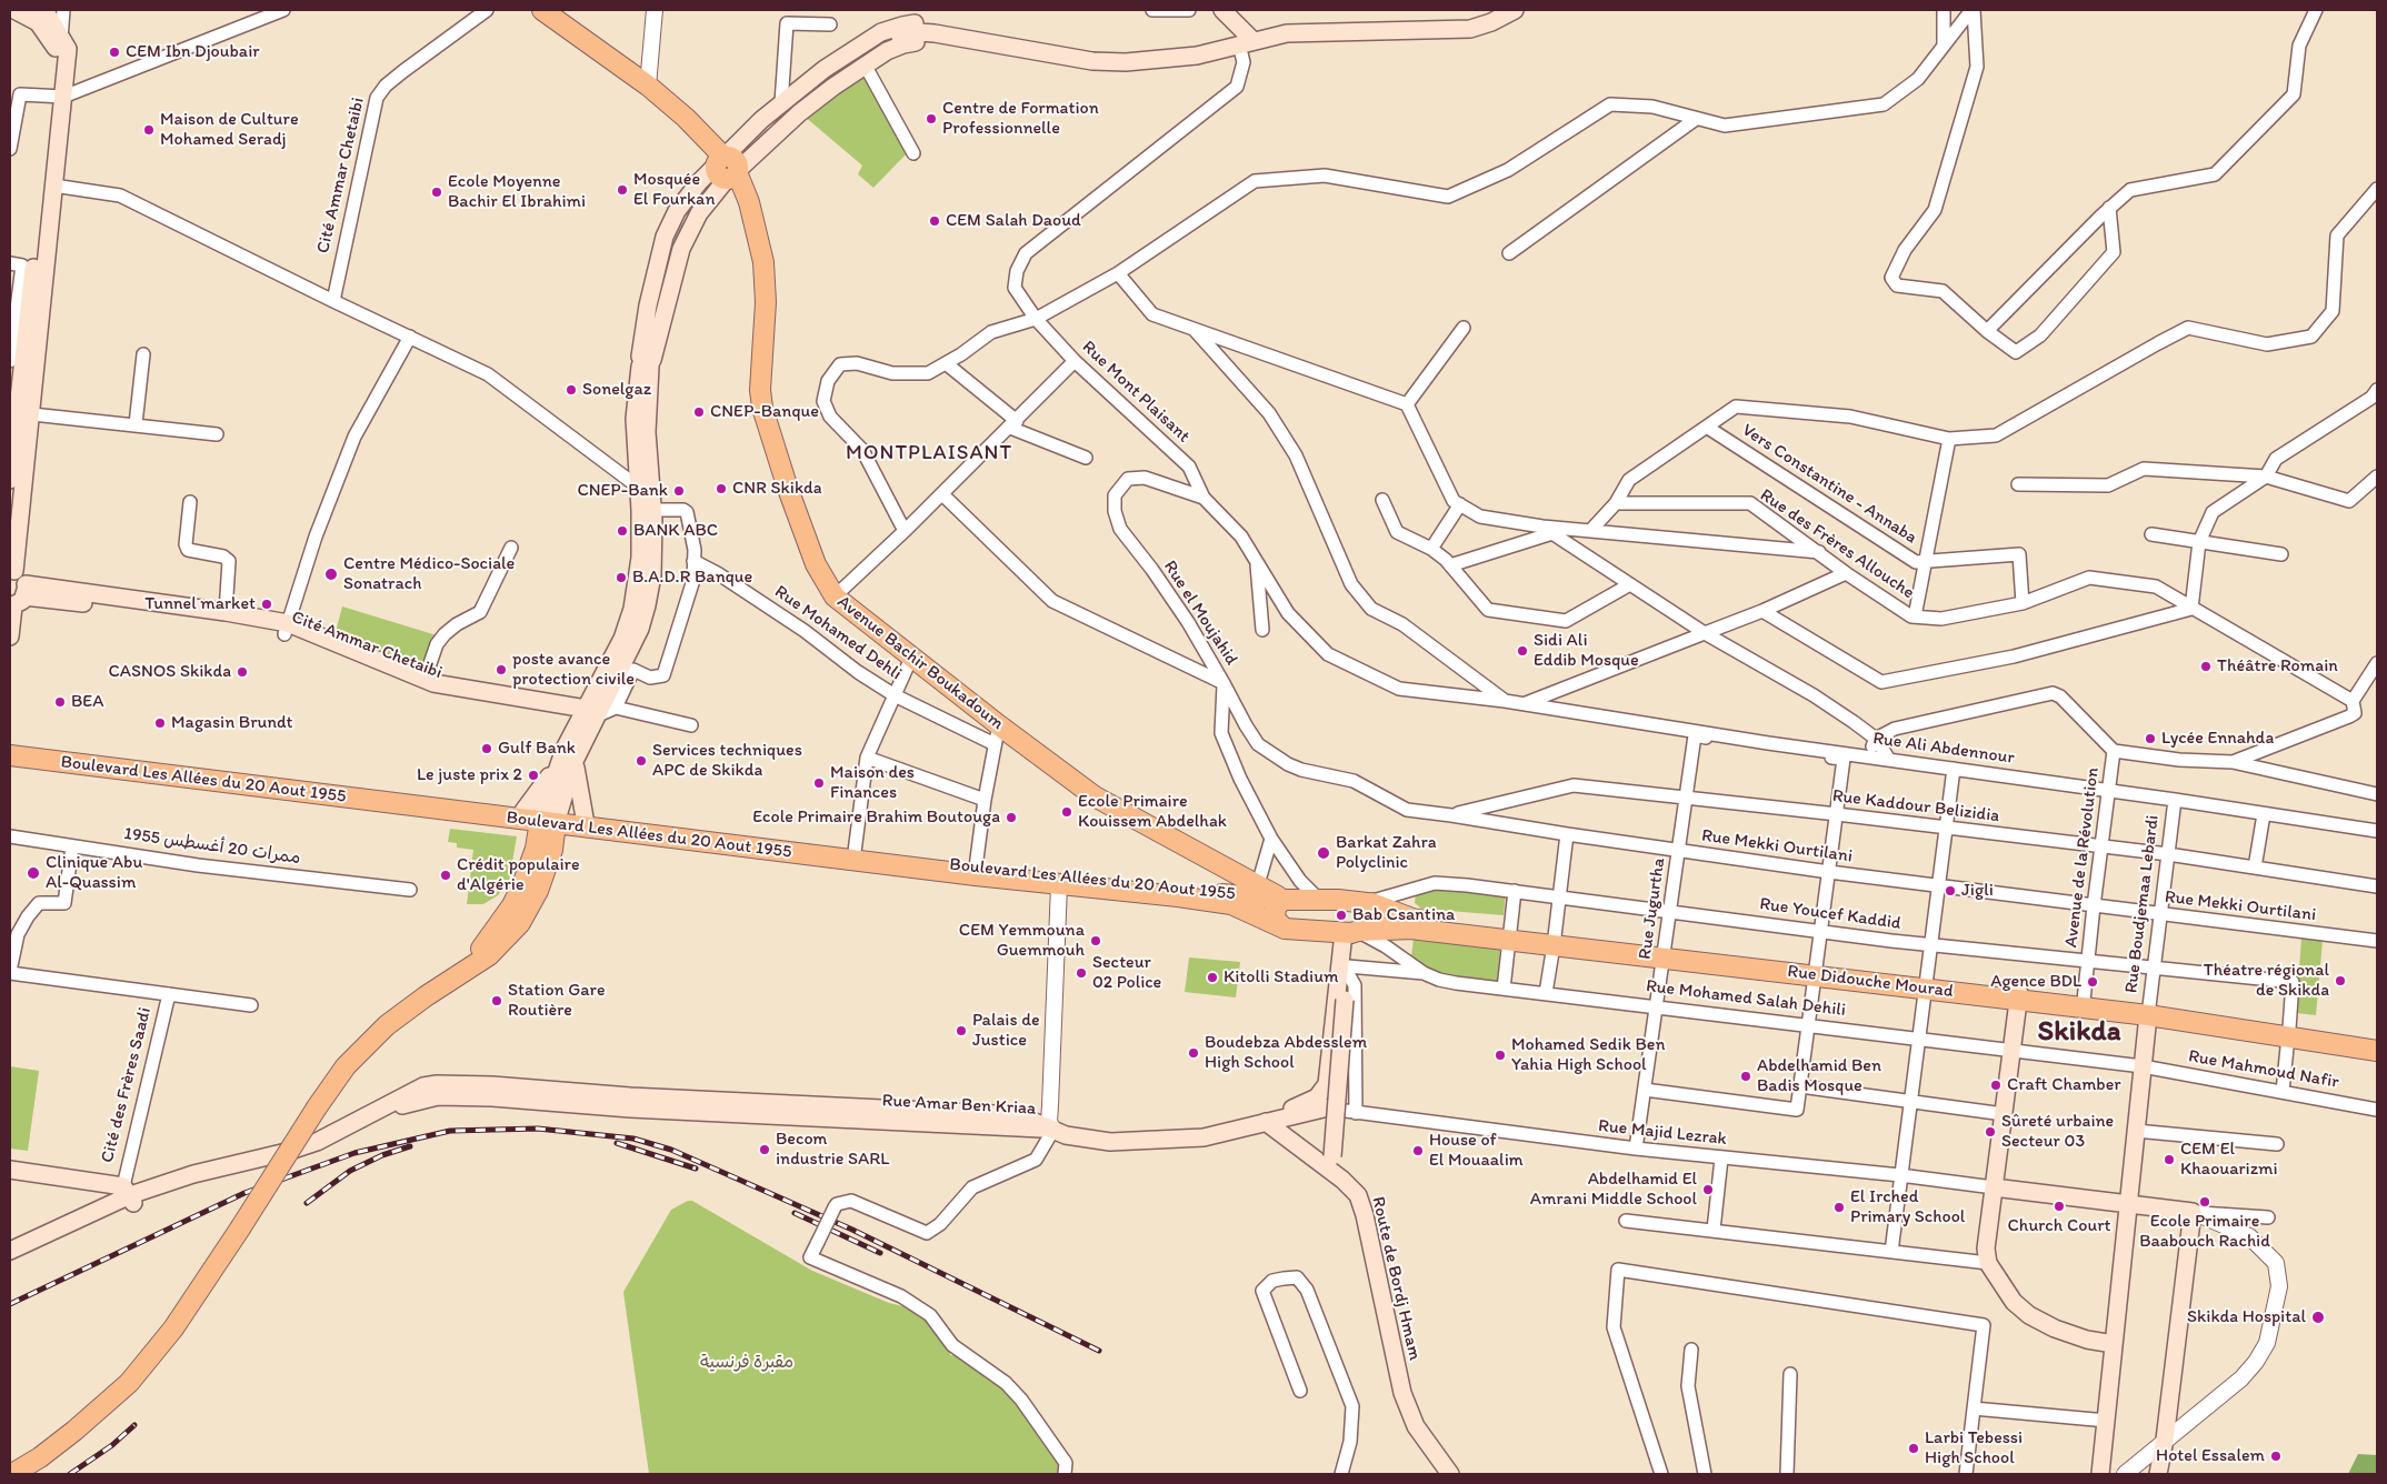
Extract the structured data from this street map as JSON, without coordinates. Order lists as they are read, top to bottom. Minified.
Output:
{"streets":{"main road":["Cité Ammar Chetaibi","Avenue Bachir Boukadoum","Boulevard Les Allées du 20 Aout 1955","Rue Boudjemaa Lebardi","Rue Didouche Mourad","Cité des Frères Saadi","Rue Amar Ben Kriaa","Route de Bordj Hmam"],"street":["Rue Mont Plaisant","Vers Constantine - Annaba","Rue des Frères Allouche","Rue el Moujahid","Rue Mohamed Dehli","Rue Ali Abdennour","Rue Kaddour Belizidia","ممرات 20 أغسطس 1955","Rue Mekki Ourtilani","Avenue de la Révolution","Rue Jugurtha","Rue Youcef Kaddid","Rue Mohamed Salah Dehili","Rue Mahmoud Nafir","Rue Majid Lezrak"]},"crossings":[["Rue Mont Plaisant","Rue el Moujahid"],["Rue Mont Plaisant","Rue Ali Abdennour"],["Vers Constantine - Annaba","Rue des Frères Allouche"],["Rue el Moujahid","Boulevard Les Allées du 20 Aout 1955"],["Rue el Moujahid","Rue Mekki Ourtilani"],["Rue el Moujahid","Rue Didouche Mourad"],["Rue Mohamed Dehli","Avenue Bachir Boukadoum"],["Avenue Bachir Boukadoum","Boulevard Les Allées du 20 Aout 1955"],["Rue Ali Abdennour","Avenue de la Révolution"],["Rue Ali Abdennour","Rue Boudjemaa Lebardi"],["Rue Ali Abdennour","Rue Jugurtha"],["Boulevard Les Allées du 20 Aout 1955","Rue Didouche Mourad"],["Rue Kaddour Belizidia","Rue Mekki Ourtilani"],["Rue Kaddour Belizidia","Avenue de la Révolution"],["Rue Kaddour Belizidia","Rue Boudjemaa Lebardi"],["Rue Kaddour Belizidia","Rue Jugurtha"],["Rue Mekki Ourtilani","Avenue de la Révolution"],["Rue Mekki Ourtilani","Rue Boudjemaa Lebardi"],["Rue Mekki Ourtilani","Rue Jugurtha"],["Avenue de la Révolution","Rue Youcef Kaddid"],["Avenue de la Révolution","Rue Didouche Mourad"],["Rue Boudjemaa Lebardi","Rue Youcef Kaddid"],["Rue Boudjemaa Lebardi","Rue Didouche Mourad"],["Rue Boudjemaa Lebardi","Rue Mohamed Salah Dehili"],["Rue Boudjemaa Lebardi","Rue Mahmoud Nafir"],["Rue Jugurtha","Rue Youcef Kaddid"],["Rue Jugurtha","Rue Didouche Mourad"],["Rue Jugurtha","Rue Mohamed Salah Dehili"],["Rue Jugurtha","Rue Majid Lezrak"],["Rue Youcef Kaddid","Rue Didouche Mourad"],["Rue Didouche Mourad","Rue Mohamed Salah Dehili"],["Rue Mohamed Salah Dehili","Rue Mahmoud Nafir"],["Cité des Frères Saadi","Rue Amar Ben Kriaa"]],"districts":["MONTPLAISANT","Skikda"],"parks":["مقبرة فرنسية"],"places":["CEM Ibn Djoubair","Centre de Formation Professionnelle","Maison de Culture Mohamed Seradj","Mosquée El Fourkan","Ecole Moyenne Bachir El Ibrahimi","CEM Salah Daoud","Sonelgaz","CNEP-Banque","CNR Skikda","CNEP-Bank","BANK ABC","Centre Médico-Sociale Sonatrach","B.A.D.R Banque","Tunnel market","Sidi Ali Eddib Mosque","Théâtre Romain","poste avance protection civile","CASNOS Skikda","BEA","Magasin Brundt","Lycée Ennahda","Gulf Bank","Services techniques APC de Skikda","Le juste prix 2","Maison des Finances","Ecole Primaire Kouissem Abdelhak","Ecole Primaire Brahim Boutouga","Barkat Zahra Polyclinic","Clinique Abu Al-Quassim","Crédit populaire d'Algérie","Jigli","Bab Csantina","CEM Yemmouna Guemmouh","Secteur 02 Police","Kitolli Stadium","Théatre régional de Skikda","Agence BDL","Station Gare Routière","Palais de Justice","Boudebza Abdesslem High School","Mohamed Sedik Ben Yahia High School","Abdelhamid Ben Badis Mosque","Craft Chamber","Sûreté urbaine Secteur 03","Becom industrie SARL","House of El Mouaalim","CEM El Khaouarizmi","Abdelhamid El Amrani Middle School","Ecole Primaire Baabouch Rachid","Church Court","El Irched Primary School","Skikda Hospital","Larbi Tebessi High School","Hotel Essalem"]}
